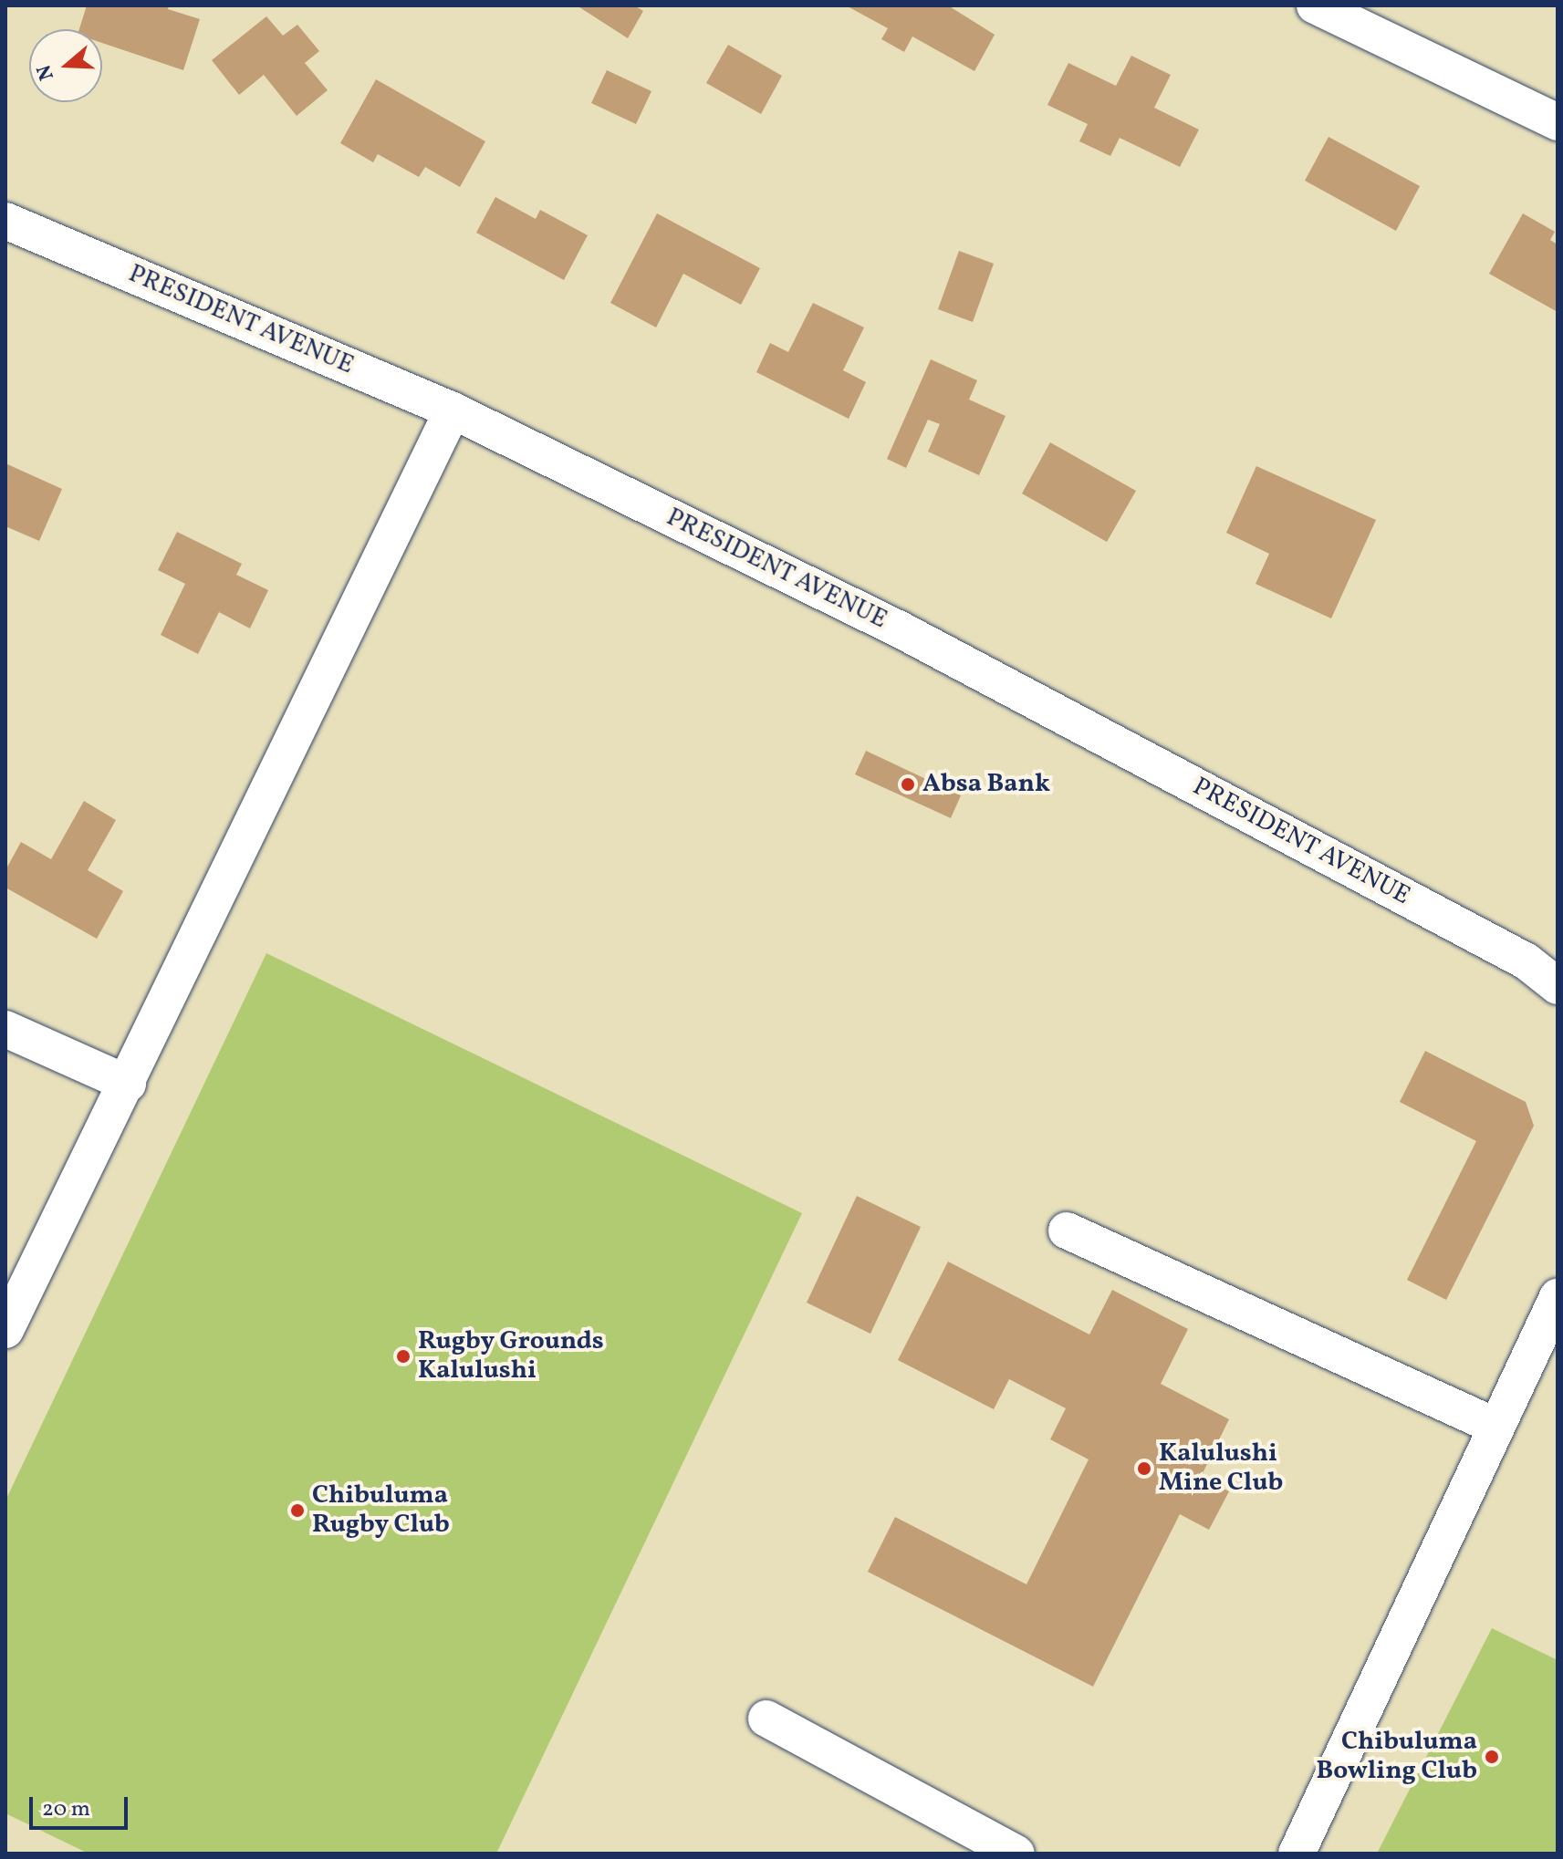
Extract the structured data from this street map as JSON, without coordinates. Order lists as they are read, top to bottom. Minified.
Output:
{"streets":{"street":["PRESIDENT AVENUE"]},"places":["Absa Bank","Rugby Grounds Kalulushi","Kalulushi Mine Club","Chibuluma Rugby Club","Chibuluma Bowling Club"],"scale_bar":"20 m","north":"left"}
